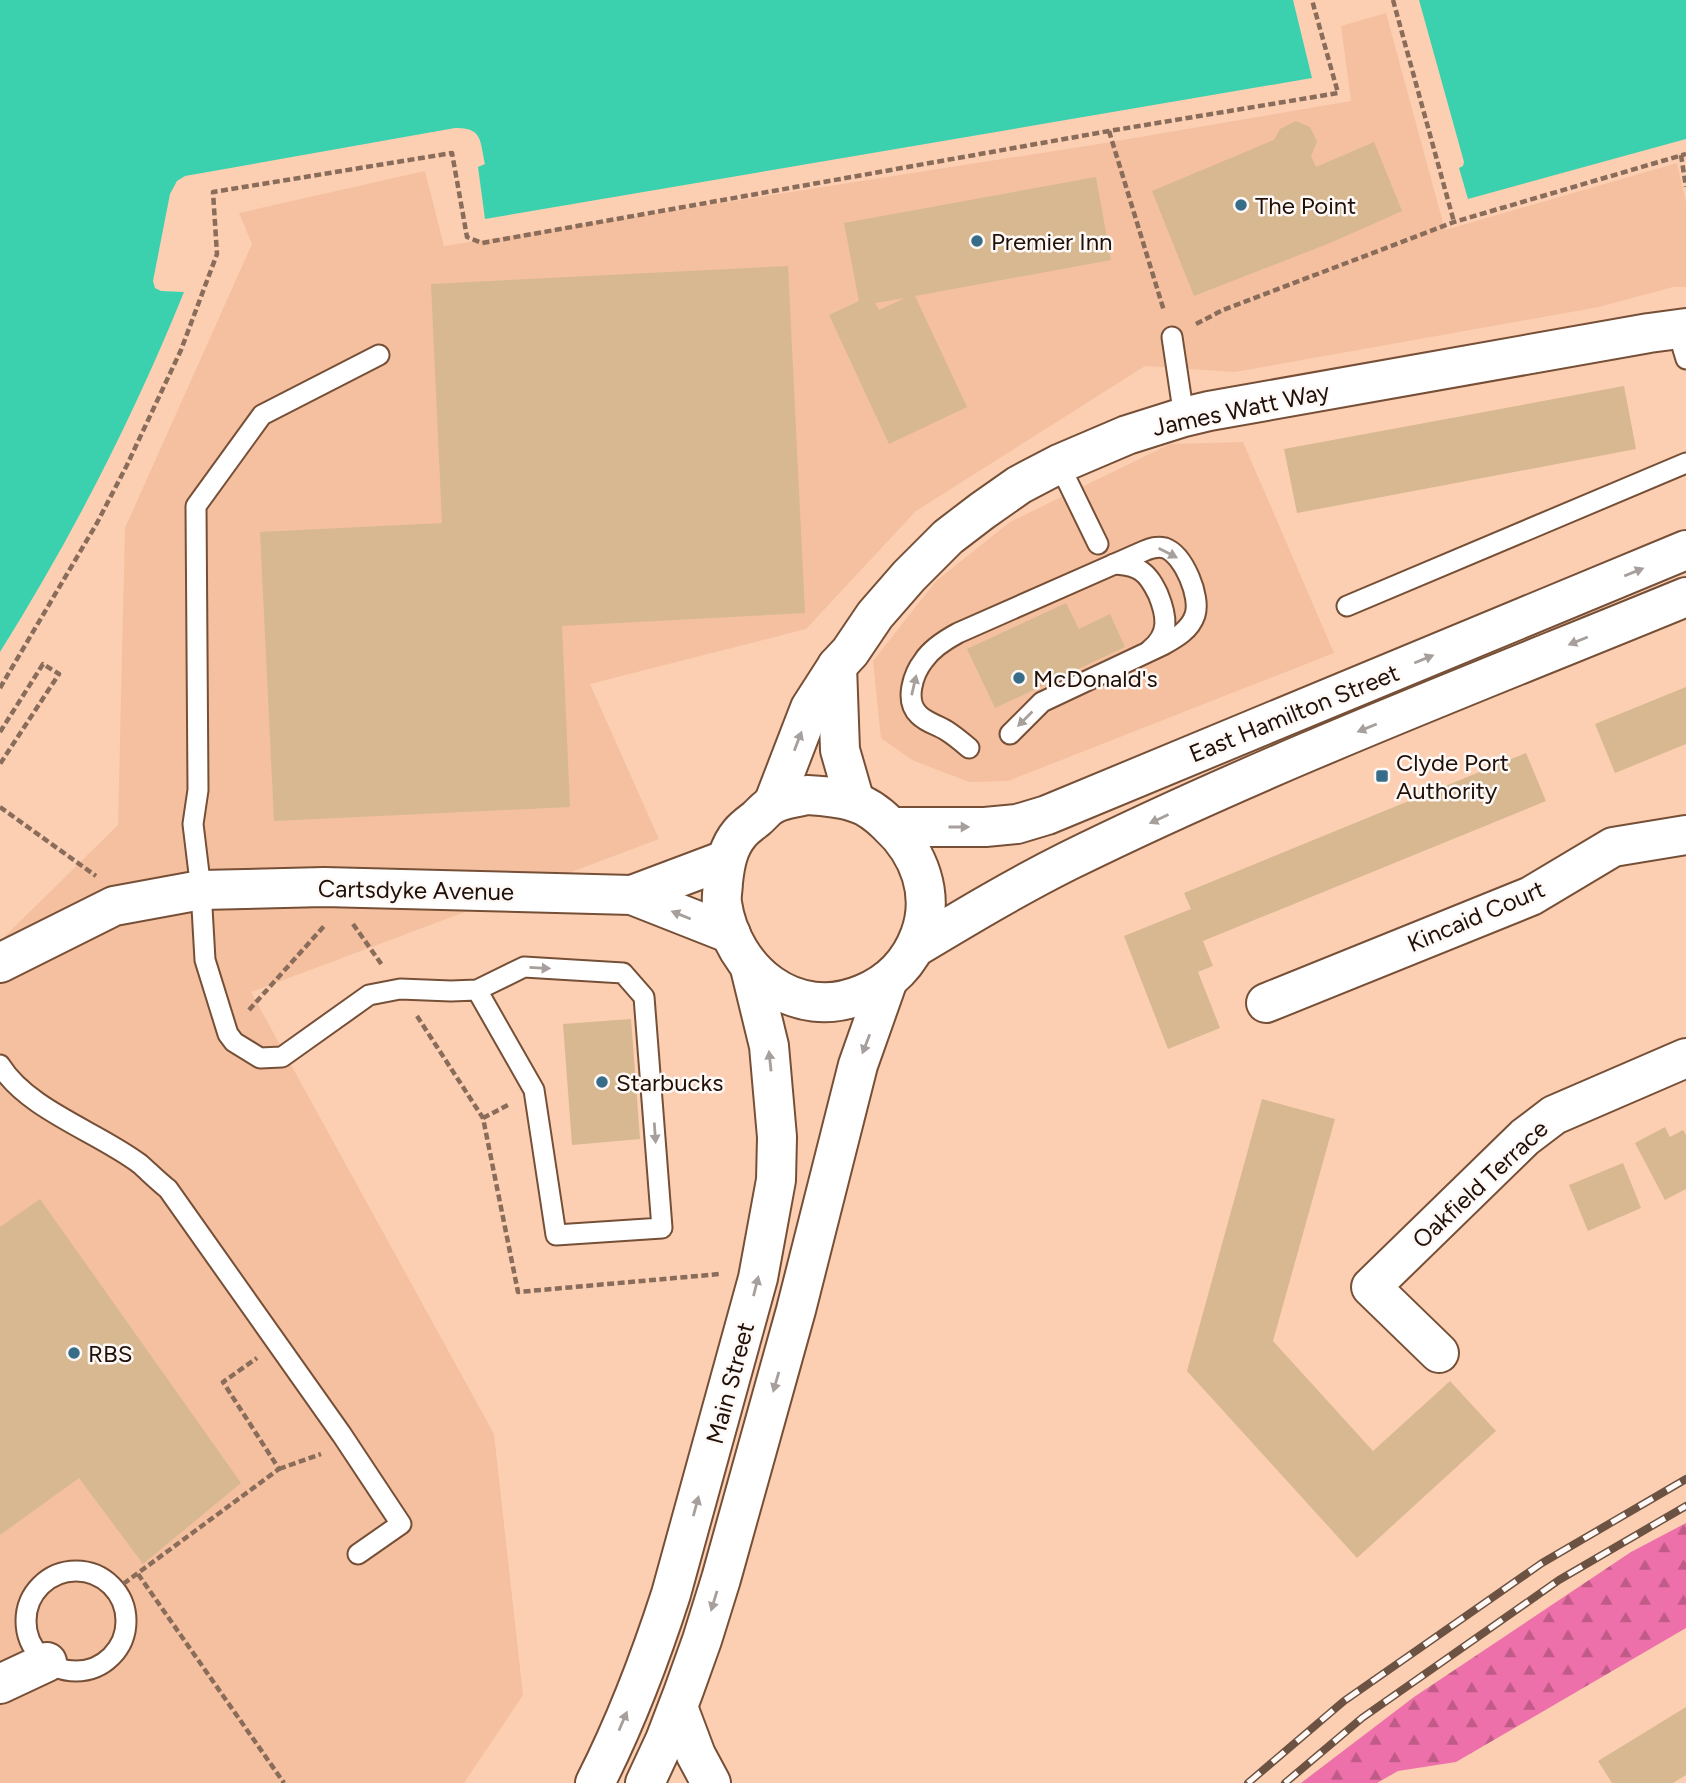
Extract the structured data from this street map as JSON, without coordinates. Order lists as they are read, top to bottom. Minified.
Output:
{"streets":{"main road":["James Watt Way","East Hamilton Street","Cartsdyke Avenue","Kincaid Court","Oakfield Terrace","Main Street"]},"crossings":[["James Watt Way","East Hamilton Street"],["James Watt Way","Cartsdyke Avenue"],["James Watt Way","Main Street"],["East Hamilton Street","Cartsdyke Avenue"],["East Hamilton Street","Main Street"],["Cartsdyke Avenue","Main Street"]],"places":{"other":["The Point","Premier Inn","McDonald's","Starbucks","RBS"],"transit":["Clyde Port Authority"]}}
